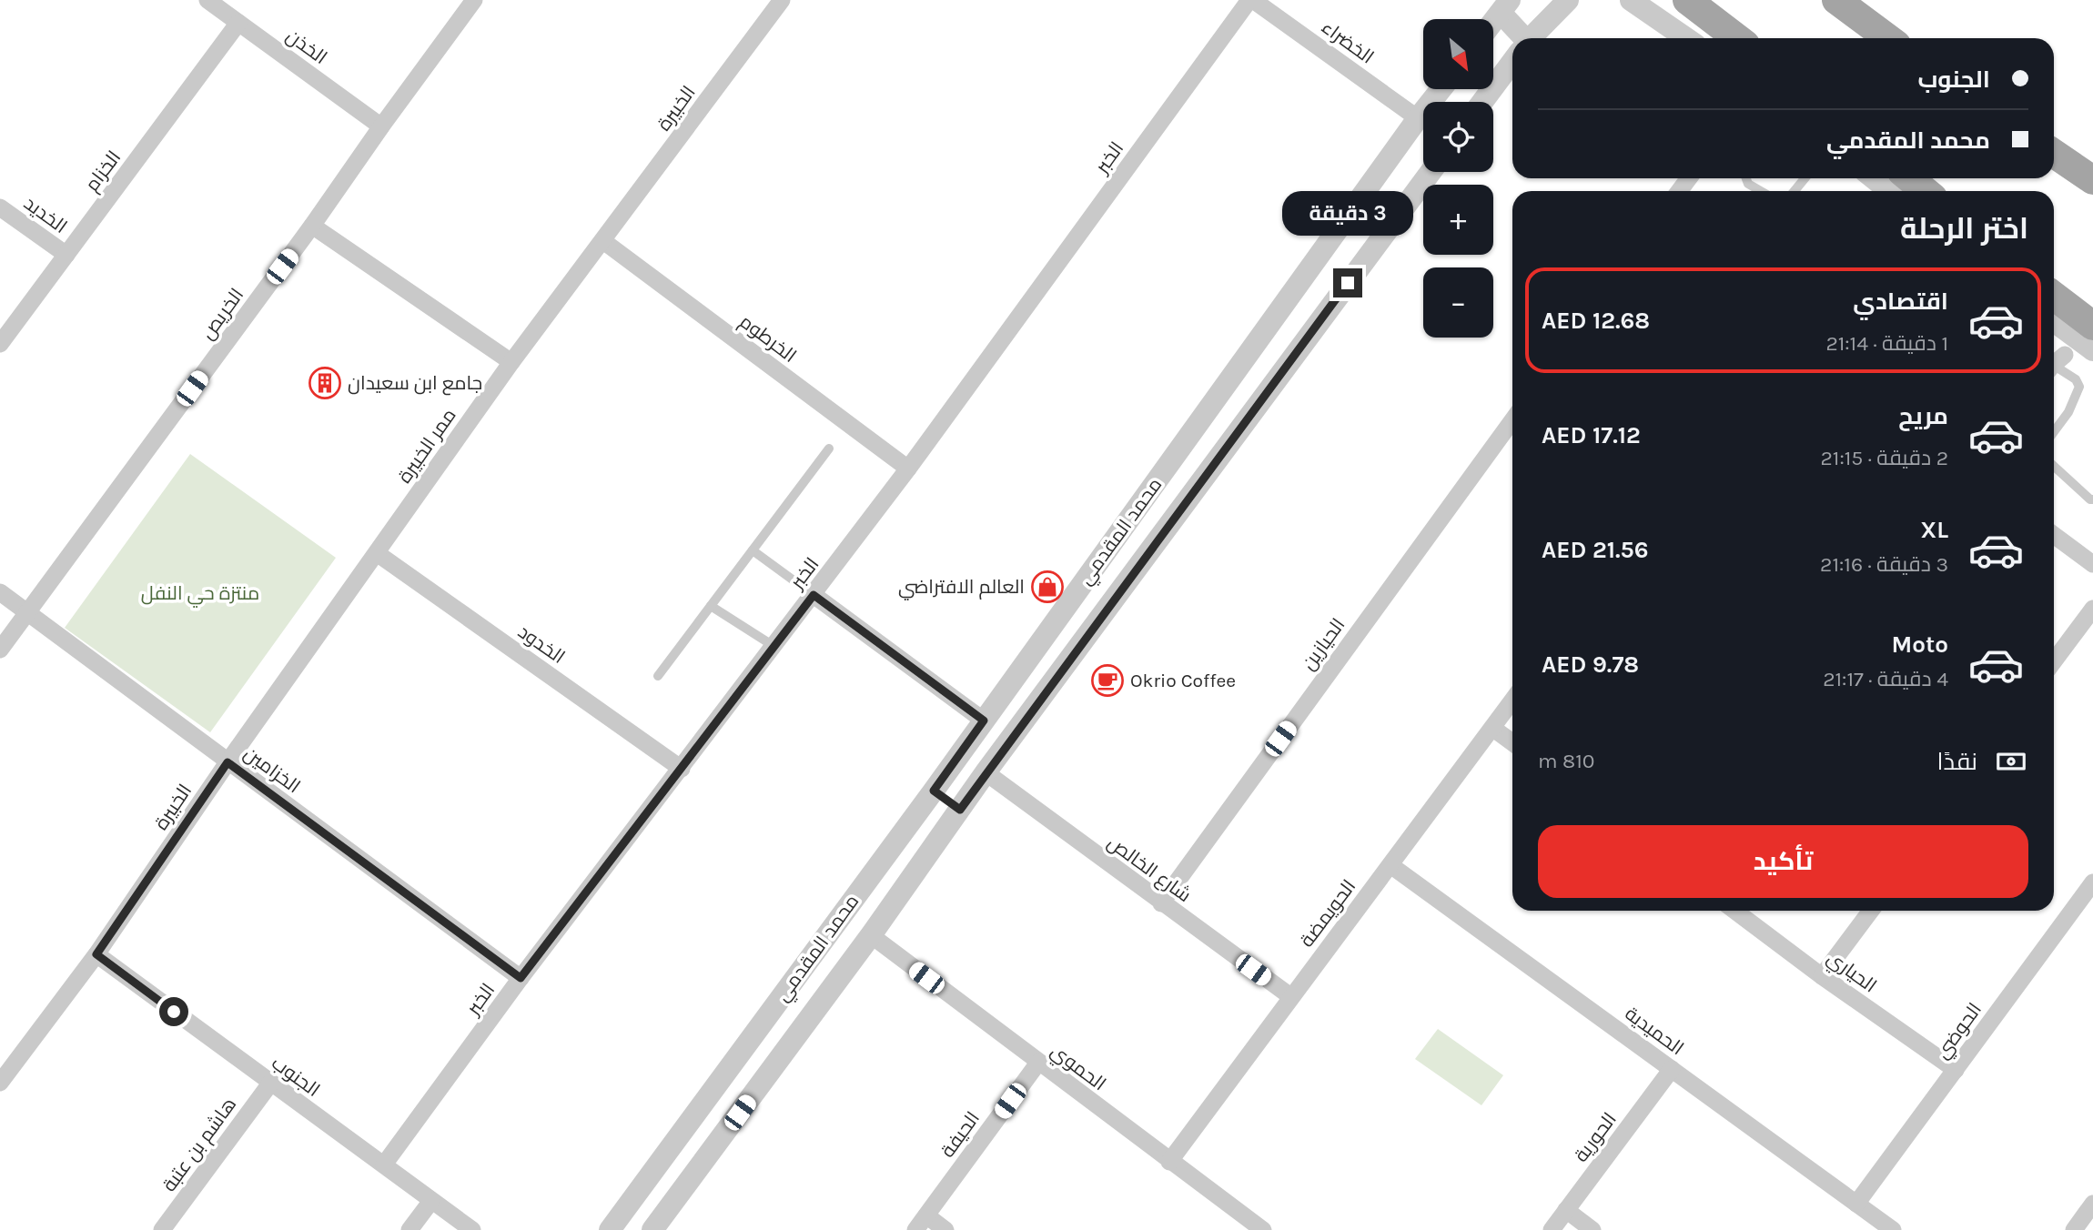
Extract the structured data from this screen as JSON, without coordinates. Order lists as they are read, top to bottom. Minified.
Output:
{"streets":{"street":["الخضراء","الخذن","الخبيرة","الخبر","الخزام","الخديد","الخريص","الخرطوم","ممر الخبيرة","محمد المقدمي","الخدود","الحيازين","الخزامين","شارع الخالص","الحويمضة","الحياري","الحميدية","الحوضي","الحموي","الجنوب","الحيفة","الحورية","هاشم بن عتبة"]},"crossings":[["الخضراء","الخبر"],["الخضراء","محمد المقدمي"],["الخذن","الخزام"],["الخذن","الخريص"],["الخبيرة","الخرطوم"],["الخبيرة","ممر الخبيرة"],["الخبيرة","الخدود"],["الخبيرة","الخزامين"],["الخبيرة","الجنوب"],["الخبر","الخرطوم"],["الخبر","الخدود"],["الخبر","الخزامين"],["الخبر","الجنوب"],["الخزام","الخديد"],["الخريص","الخزامين"],["الخرطوم","ممر الخبيرة"],["ممر الخبيرة","الخدود"],["محمد المقدمي","شارع الخالص"],["محمد المقدمي","الحموي"],["الحيازين","شارع الخالص"],["شارع الخالص","الحويمضة"],["الحويمضة","الحميدية"],["الحويمضة","الحموي"],["الحياري","الحوضي"],["الحميدية","الحوضي"],["الحميدية","الحورية"],["الحموي","الحيفة"],["الجنوب","هاشم بن عتبة"]],"parks":["منتزة حي النفل"],"places":{"building":["جامع ابن سعيدان"],"shop":["العالم الافتراضي"],"cafe":["Okrio Coffee"]},"north":"bottom right","page":{"map_buttons":["+","−"],"banner":["الجنوب","محمد المقدمي"],"bubble":"3 دقيقة","heading":"اختر الرحلة","list":[{"name":"اقتصادي","note":"1 دقيقة · 21:14","value":"AED 12.68"},{"name":"مريح","note":"2 دقيقة · 21:15","value":"AED 17.12"},{"name":"XL","note":"3 دقيقة · 21:16","value":"AED 21.56"},{"name":"Moto","note":"4 دقيقة · 21:17","value":"AED 9.78"}],"pay":["نقدًا","810 m"],"buttons":"تأكيد"}}
